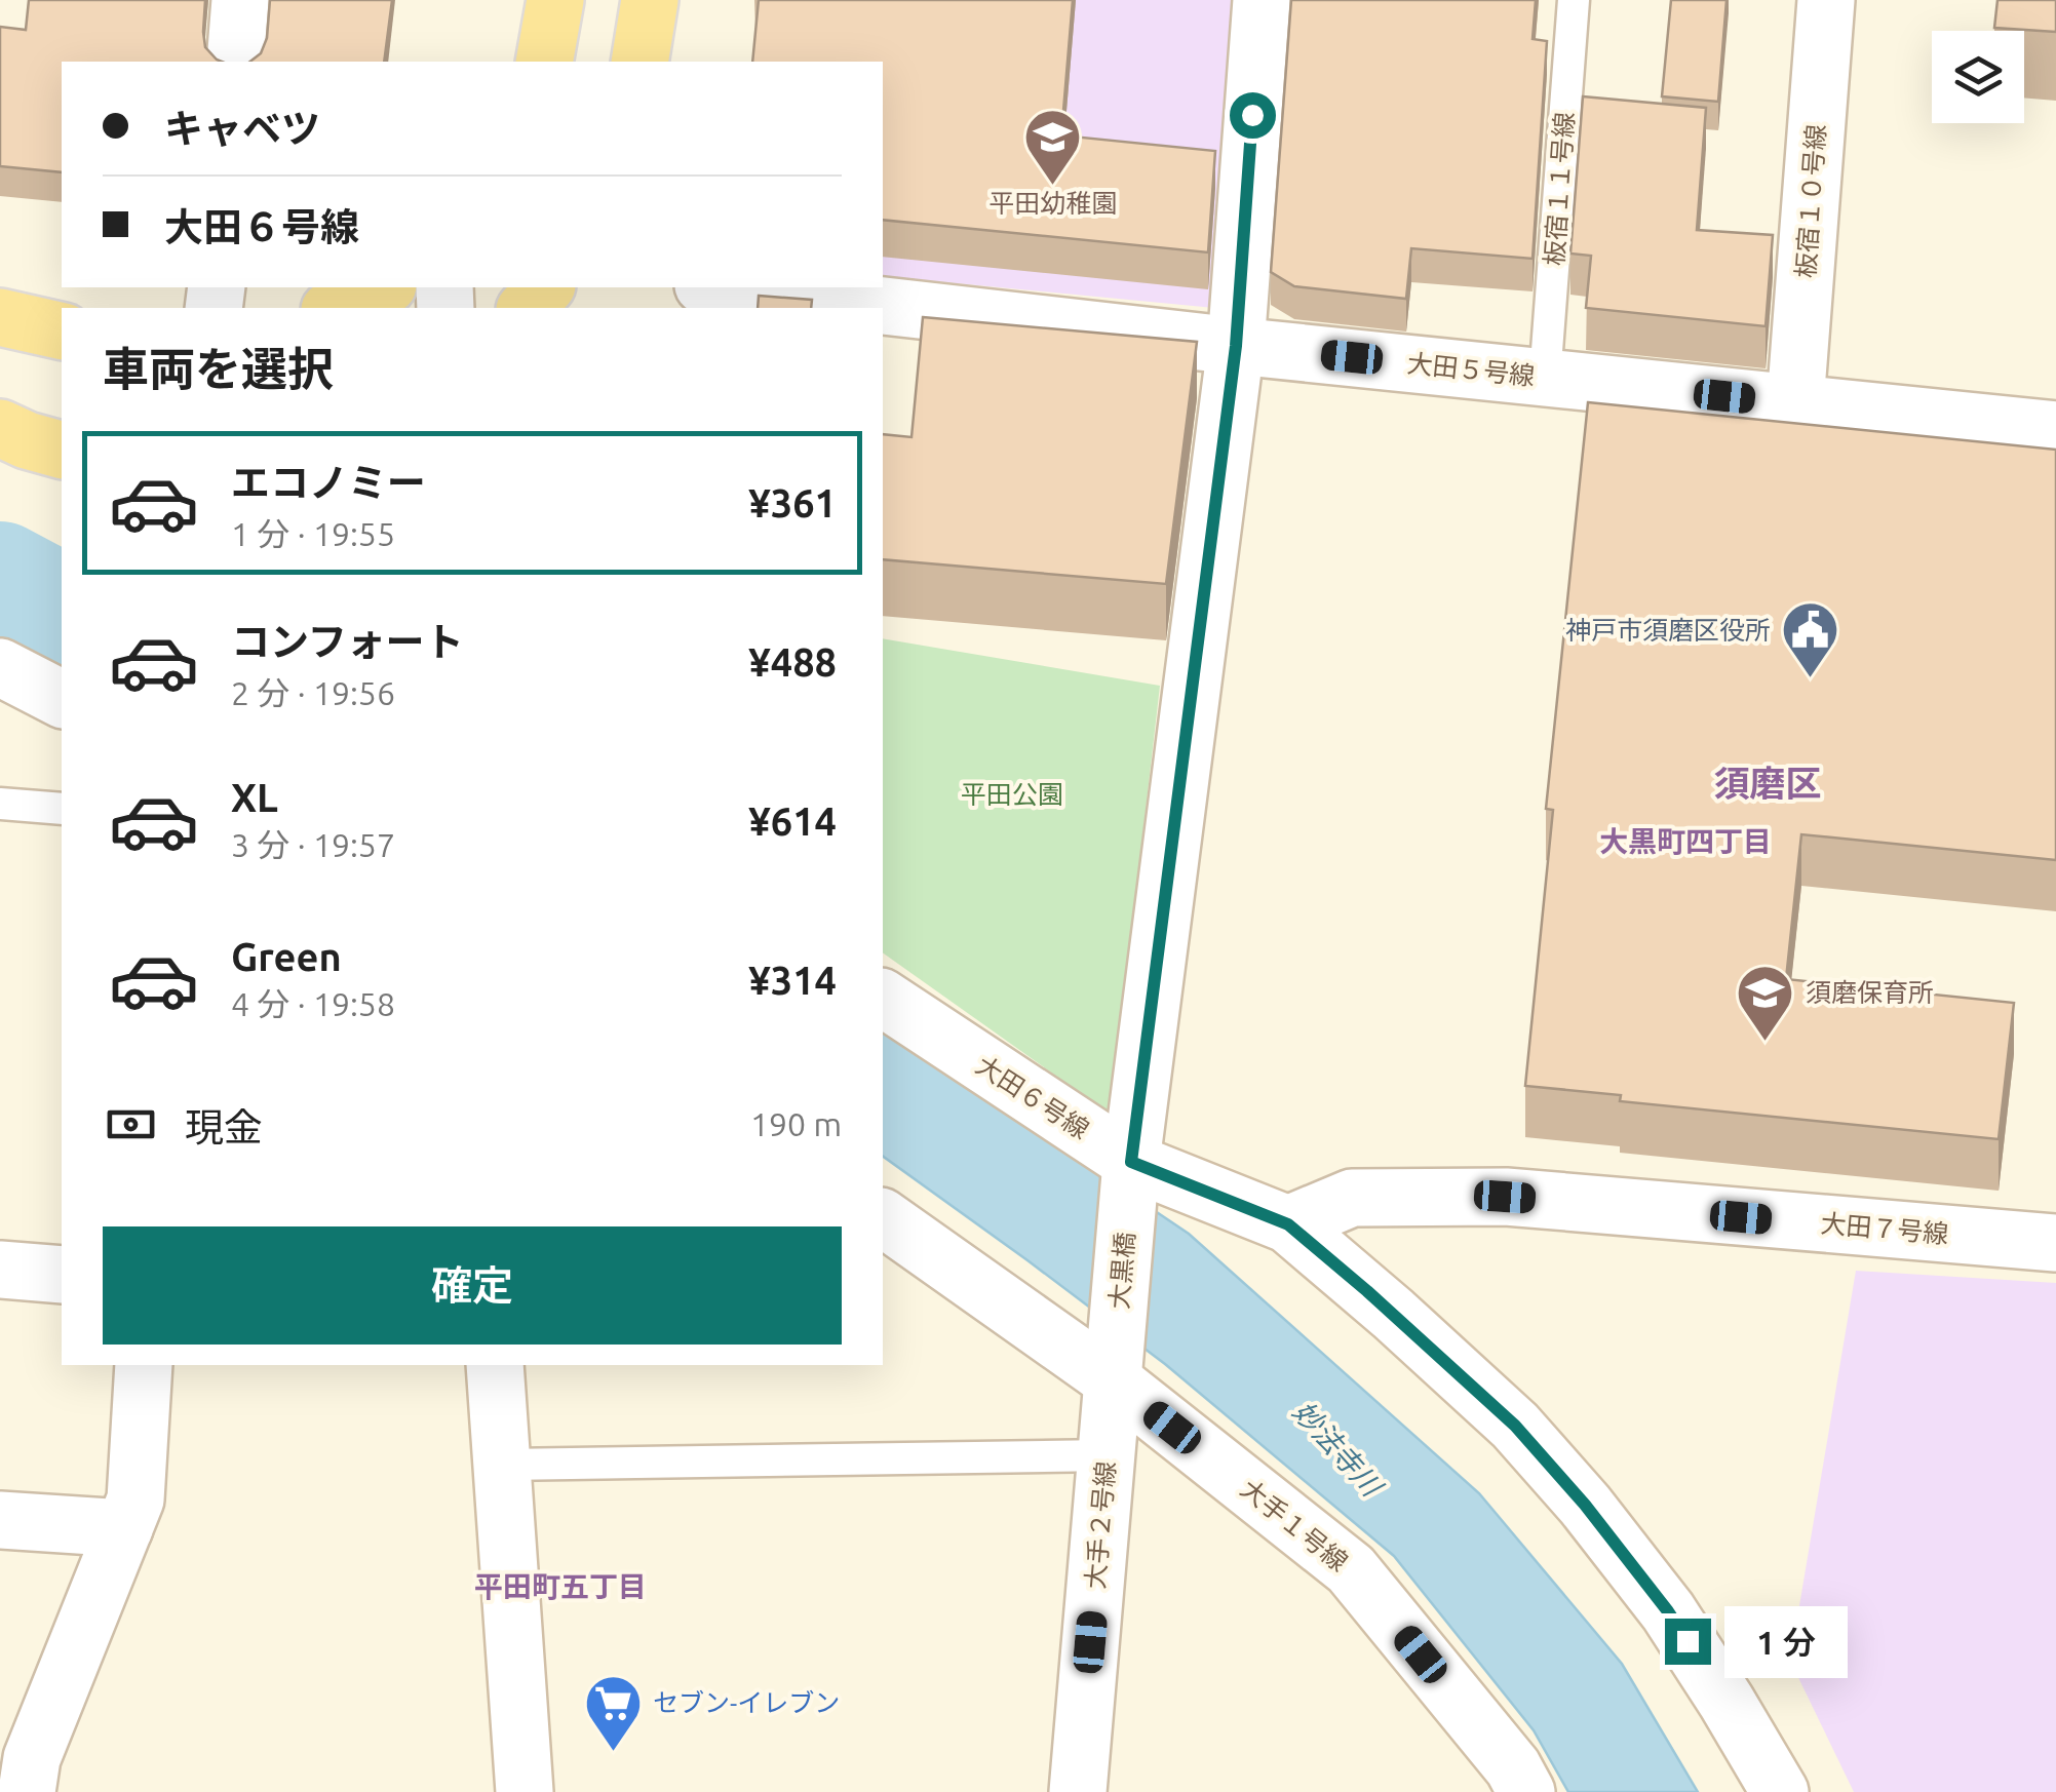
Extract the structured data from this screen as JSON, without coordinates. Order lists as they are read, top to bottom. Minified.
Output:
{"streets":{"street":["板宿１０号線","大田５号線","大田６号線","大田７号線","大黒橋","大手２号線","大手１号線"],"lane":["板宿１１号線"]},"crossings":[["板宿１１号線","大田５号線"],["板宿１０号線","大田５号線"],["大田５号線","大黒橋"],["大田６号線","大田７号線"],["大田６号線","大黒橋"],["大黒橋","大手２号線"],["大黒橋","大手１号線"],["大手２号線","大手１号線"]],"districts":["須磨区","大黒町四丁目","平田町五丁目"],"water":["妙法寺川"],"parks":["平田公園"],"places":{"school or university":["平田幼稚園","須磨保育所"],"public building":["神戸市須磨区役所"],"supermarket":["セブン-イレブン"]},"page":{"banner":["キャベツ","大田６号線"],"heading":"車両を選択","list":[{"name":"エコノミー","note":"1 分 · 19:55","value":"¥361"},{"name":"コンフォート","note":"2 分 · 19:56","value":"¥488"},{"name":"XL","note":"3 分 · 19:57","value":"¥614"},{"name":"Green","note":"4 分 · 19:58","value":"¥314"}],"pay":["現金","190 m"],"buttons":"確定","bubble":"1 分"}}
